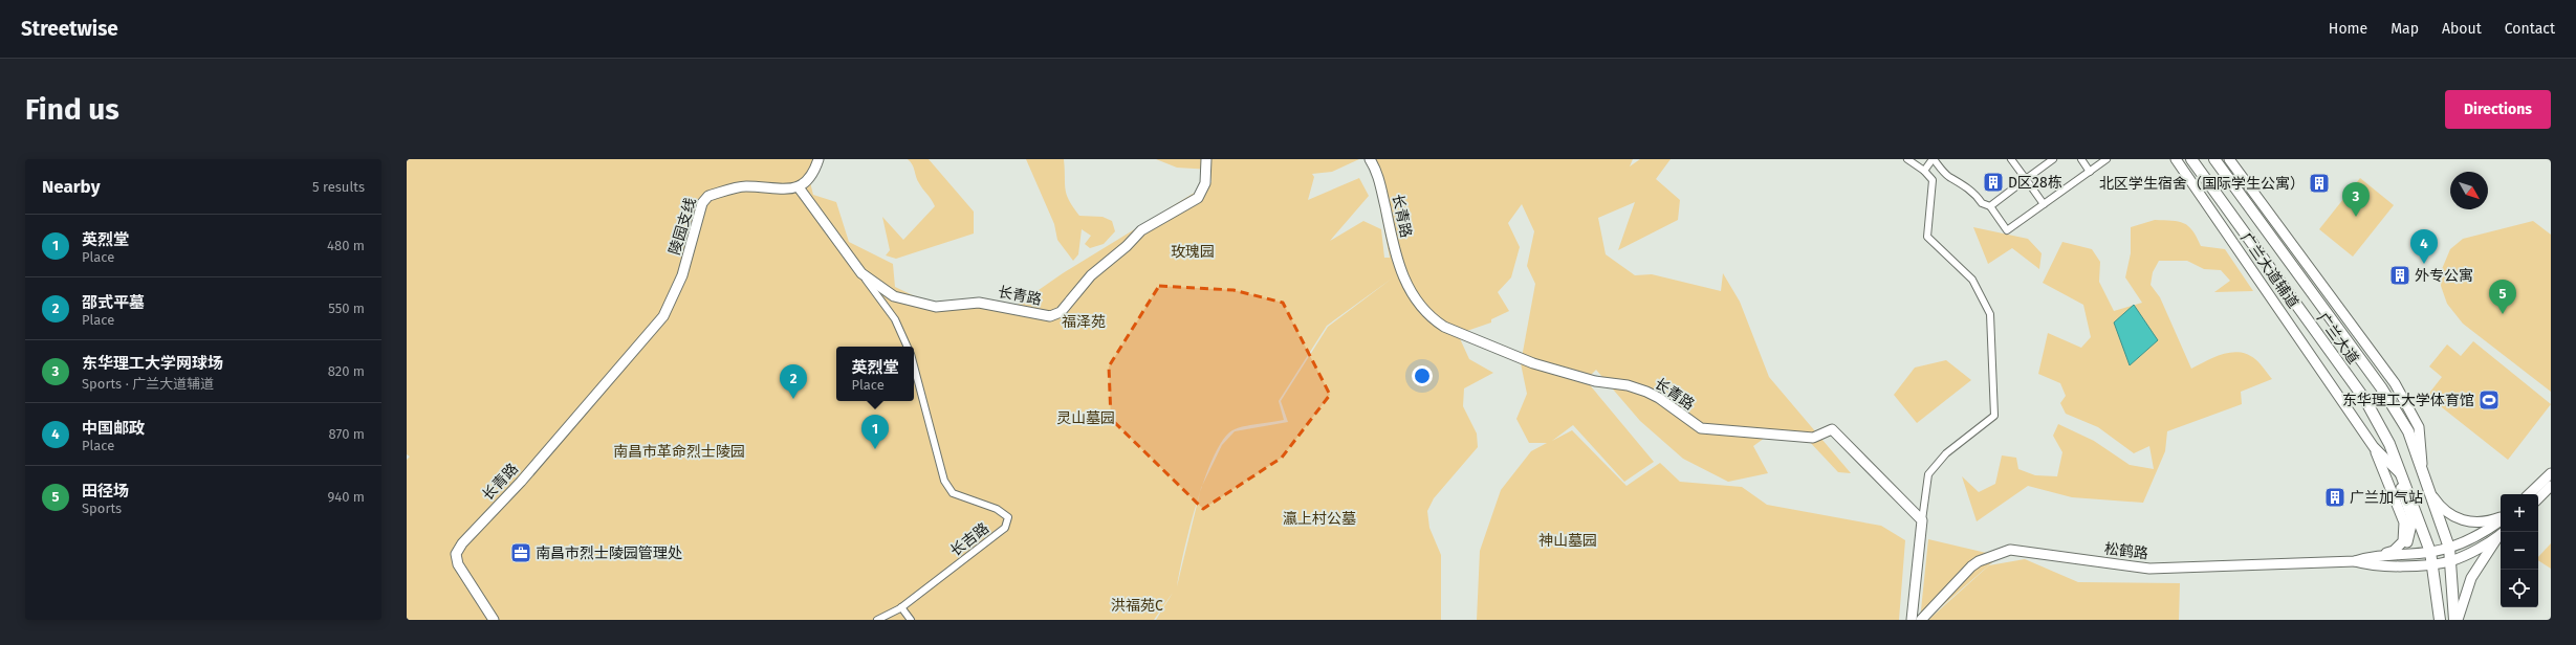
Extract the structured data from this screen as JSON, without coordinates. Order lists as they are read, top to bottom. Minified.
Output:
{"streets":{"main road":["广兰大道"],"street":["长青路","陵园支线","广兰大道辅道","长吉路","松鹤路"]},"crossings":[["长青路","陵园支线"],["广兰大道辅道","广兰大道"],["广兰大道","松鹤路"]],"parks":["玫瑰园","福泽苑","灵山墓园","南昌市革命烈士陵园","瀛上村公墓","神山墓园","洪福苑C"],"places":{"building":["D区28栋","北区学生宿舍（国际学生公寓）","外专公寓","广兰加气站"],"sports":["东华理工大学体育馆"],"office":["南昌市烈士陵园管理处"]},"north":"bottom right","page":{"header":"Streetwise","nav":["Home","Map","About","Contact"],"buttons":"Directions","title":"Find us","heading":["Nearby","5 results"],"pins":["3","4","5","2","1"],"list":[{"mark":"1","name":"英烈堂","note":"Place","value":"480 m"},{"mark":"2","name":"邵式平墓","note":"Place","value":"550 m"},{"mark":"3","name":"东华理工大学网球场","note":"Sports · 广兰大道辅道","value":"820 m"},{"mark":"4","name":"中国邮政","note":"Place","value":"870 m"},{"mark":"5","name":"田径场","note":"Sports","value":"940 m"}],"popup":["英烈堂","Place"],"map_buttons":["+","−"]}}
